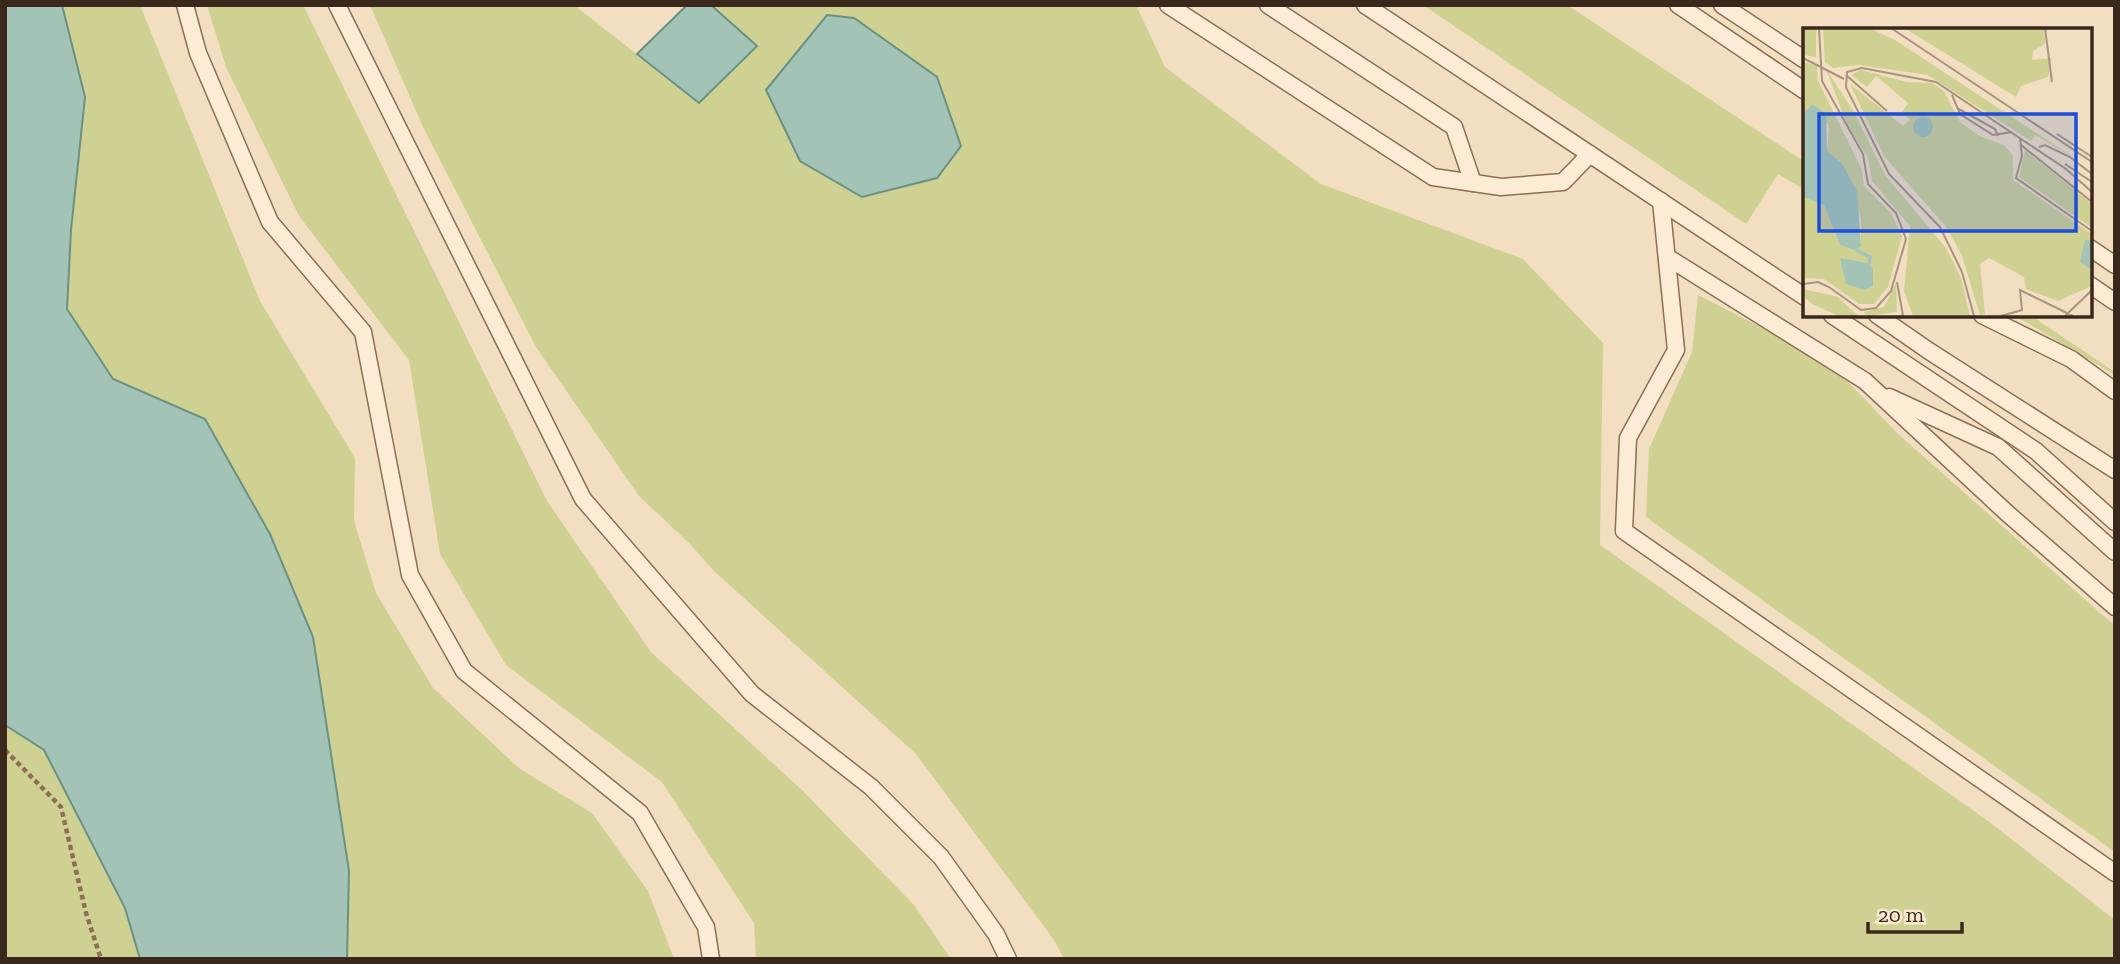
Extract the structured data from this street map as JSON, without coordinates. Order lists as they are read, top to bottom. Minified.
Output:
{"scale_bar":"20 m"}
